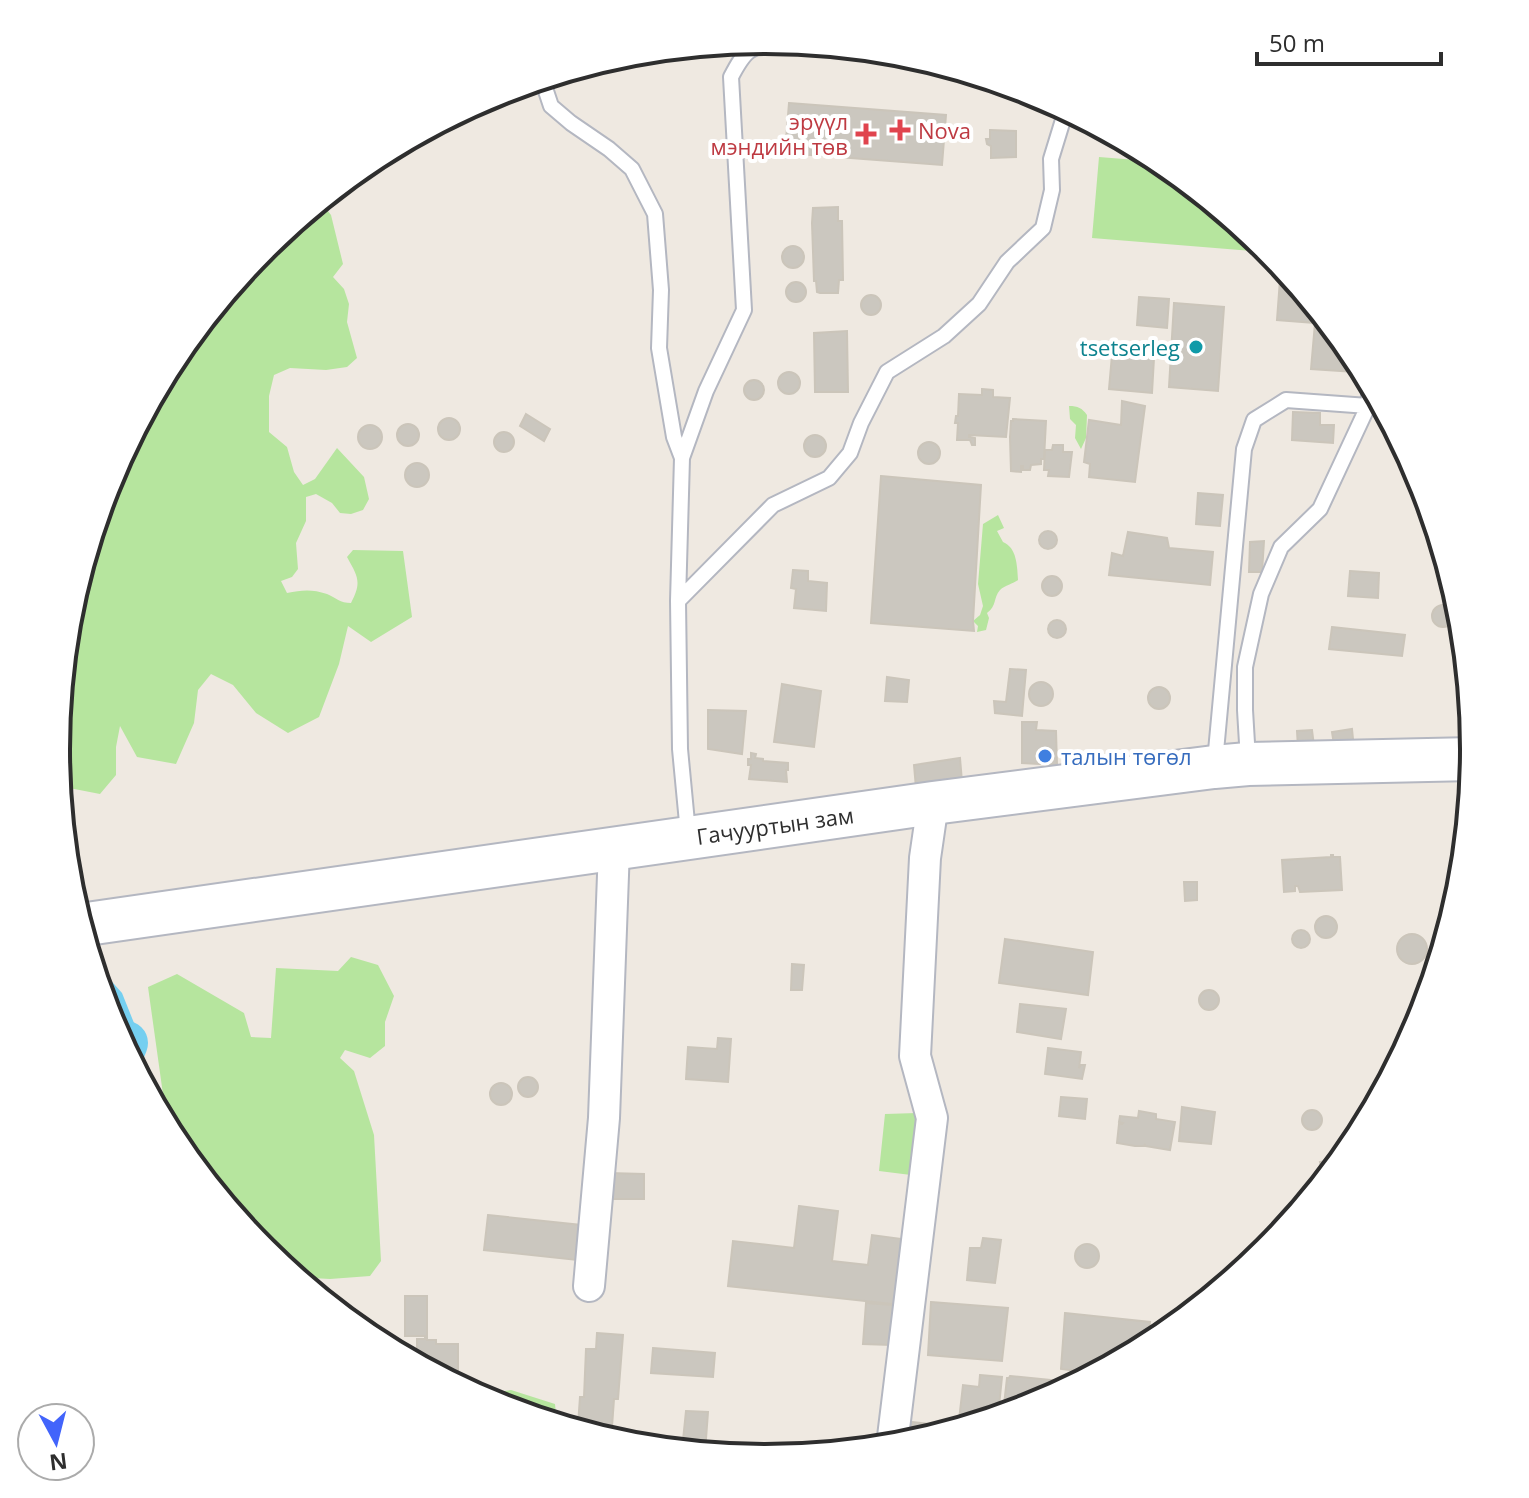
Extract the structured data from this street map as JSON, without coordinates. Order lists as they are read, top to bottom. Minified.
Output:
{"streets":{"main road":["Гачууртын зам"]},"places":{"health":["Nova","эрүүл мэндийн төв"],"other":["tsetserleg","талын төгөл"]},"scale_bar":"50 m","north":"bottom"}
